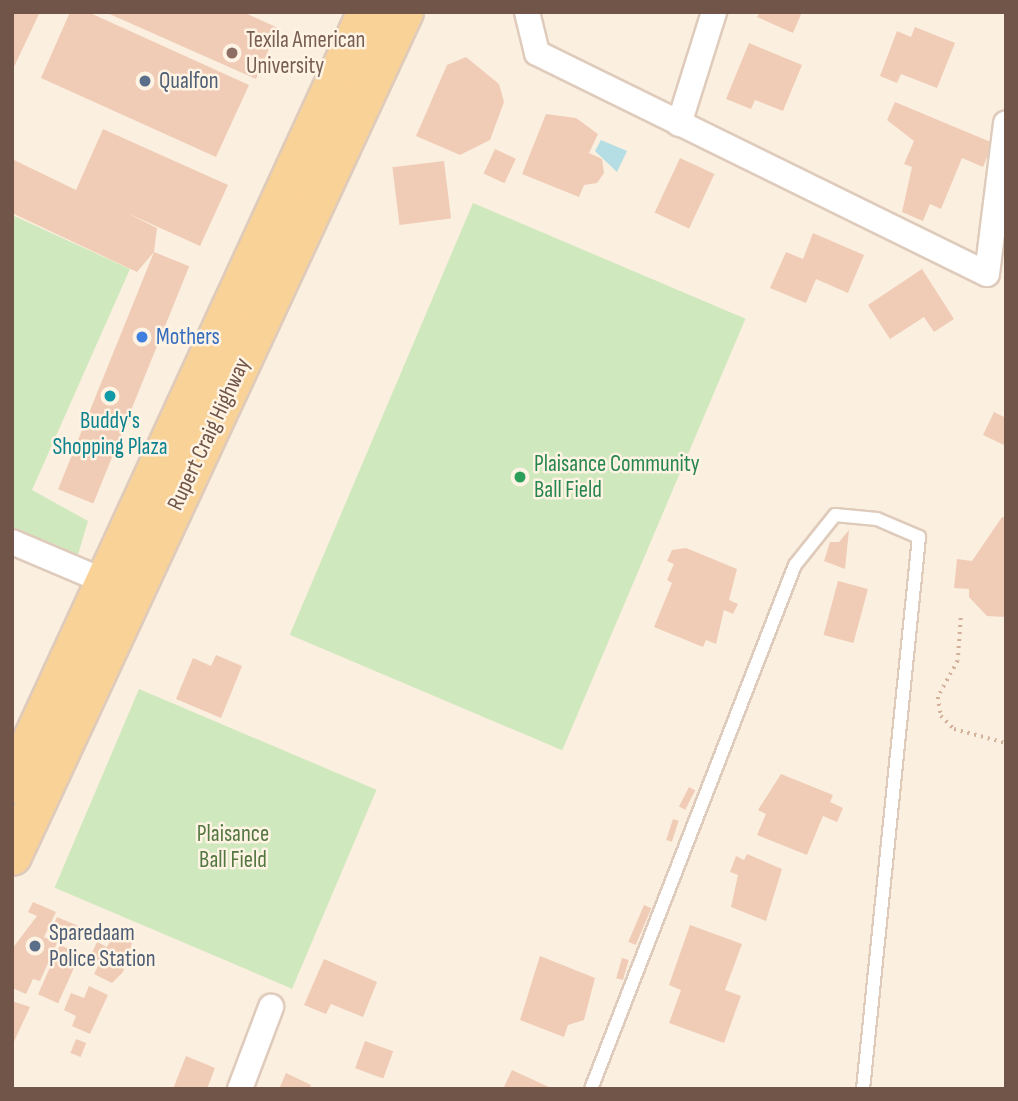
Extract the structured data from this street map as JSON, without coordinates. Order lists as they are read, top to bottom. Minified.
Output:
{"streets":{"main road":["Rupert Craig Highway"]},"parks":["Plaisance Ball Field"],"places":["Texila American University","Qualfon","Mothers","Buddy's Shopping Plaza","Plaisance Community Ball Field","Sparedaam Police Station"]}
